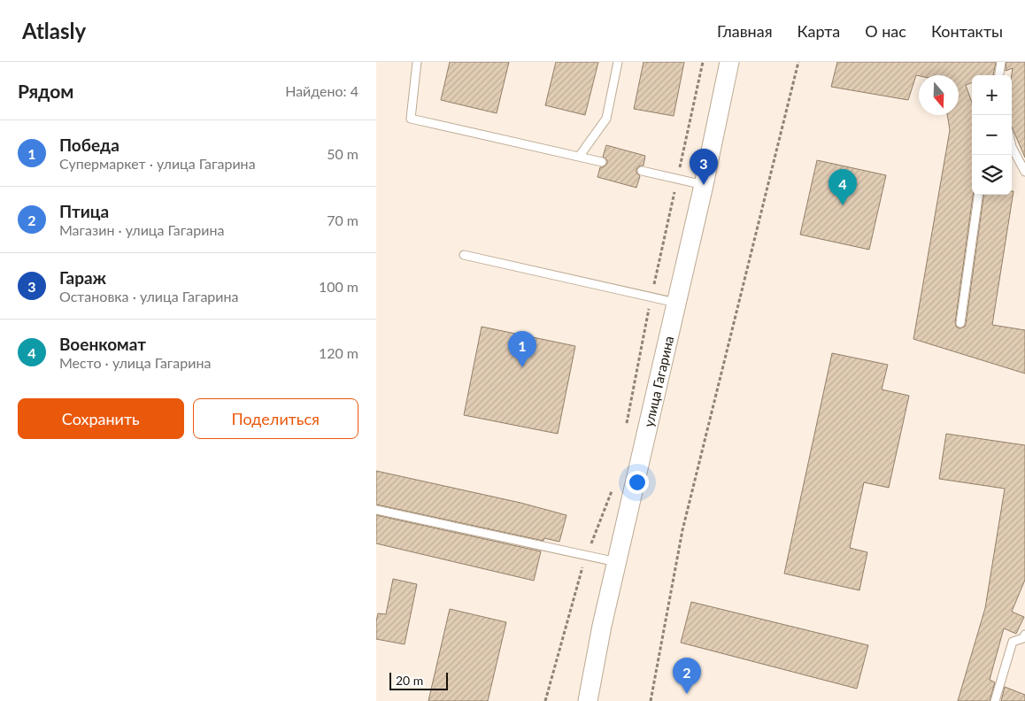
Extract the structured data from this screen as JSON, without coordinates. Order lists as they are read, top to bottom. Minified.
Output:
{"streets":{"street":["улица Гагарина"]},"scale_bar":"20 m","north":"bottom","page":{"header":"Atlasly","nav":["Главная","Карта","О нас","Контакты"],"heading":["Рядом","Найдено: 4"],"map_buttons":["+","−"],"list":[{"mark":"1","name":"Победа","note":"Супермаркет · улица Гагарина","value":"50 m"},{"mark":"2","name":"Птица","note":"Магазин · улица Гагарина","value":"70 m"},{"mark":"3","name":"Гараж","note":"Остановка · улица Гагарина","value":"100 m"},{"mark":"4","name":"Военкомат","note":"Место · улица Гагарина","value":"120 m"}],"pins":["3","4","1","2"],"buttons":["Сохранить","Поделиться"],"scale":"20 m"}}
